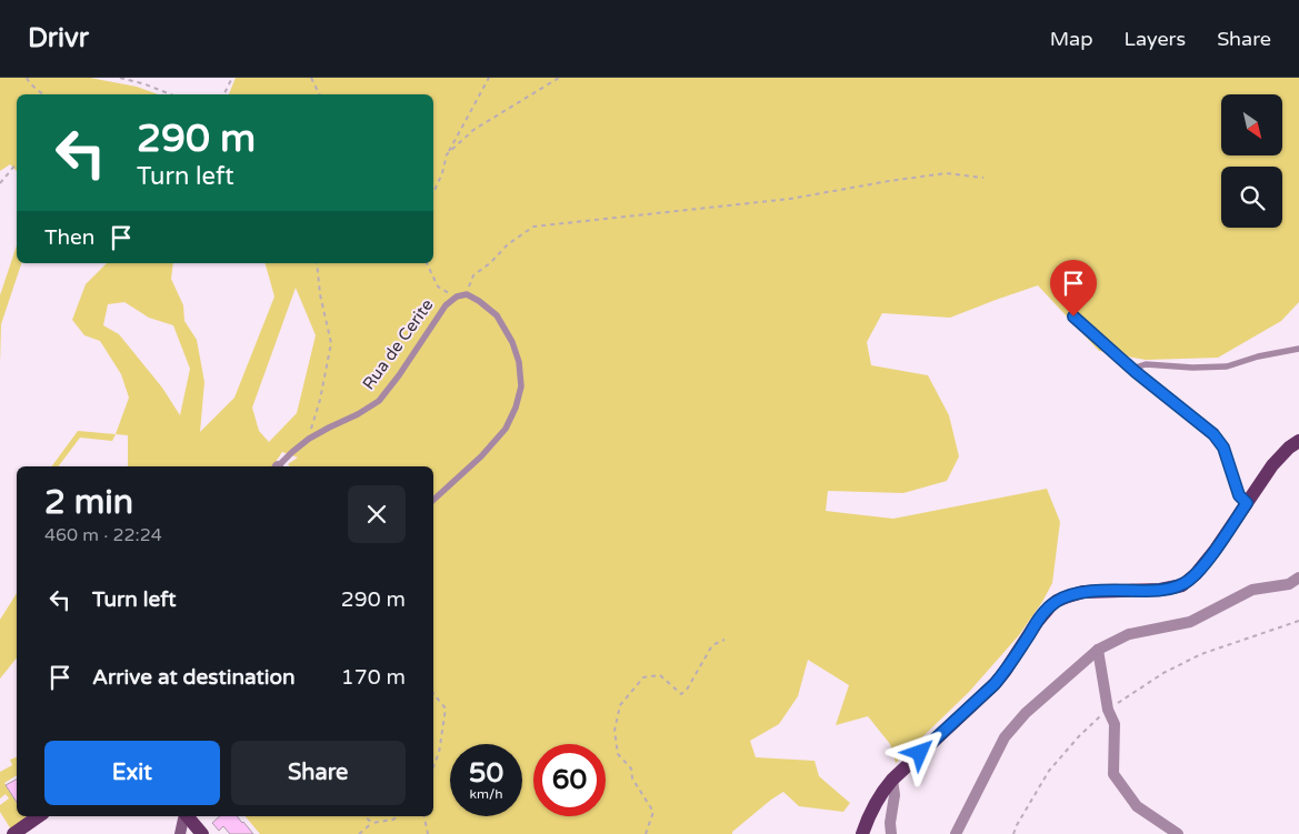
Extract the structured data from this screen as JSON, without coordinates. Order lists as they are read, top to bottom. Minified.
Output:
{"streets":{"lane":["Rua de Cerite"]},"north":"bottom right","page":{"header":"Drivr","nav":["Map","Layers","Share"],"turn":["290 m","Turn left"],"then":"Then","heading":["2 min","460 m · 22:24"],"list":[{"name":"Turn left","value":"290 m"},{"name":"Arrive at destination","value":"170 m"}],"buttons":["Exit","Share"],"speed":"50 km/h","limit":"60"}}
